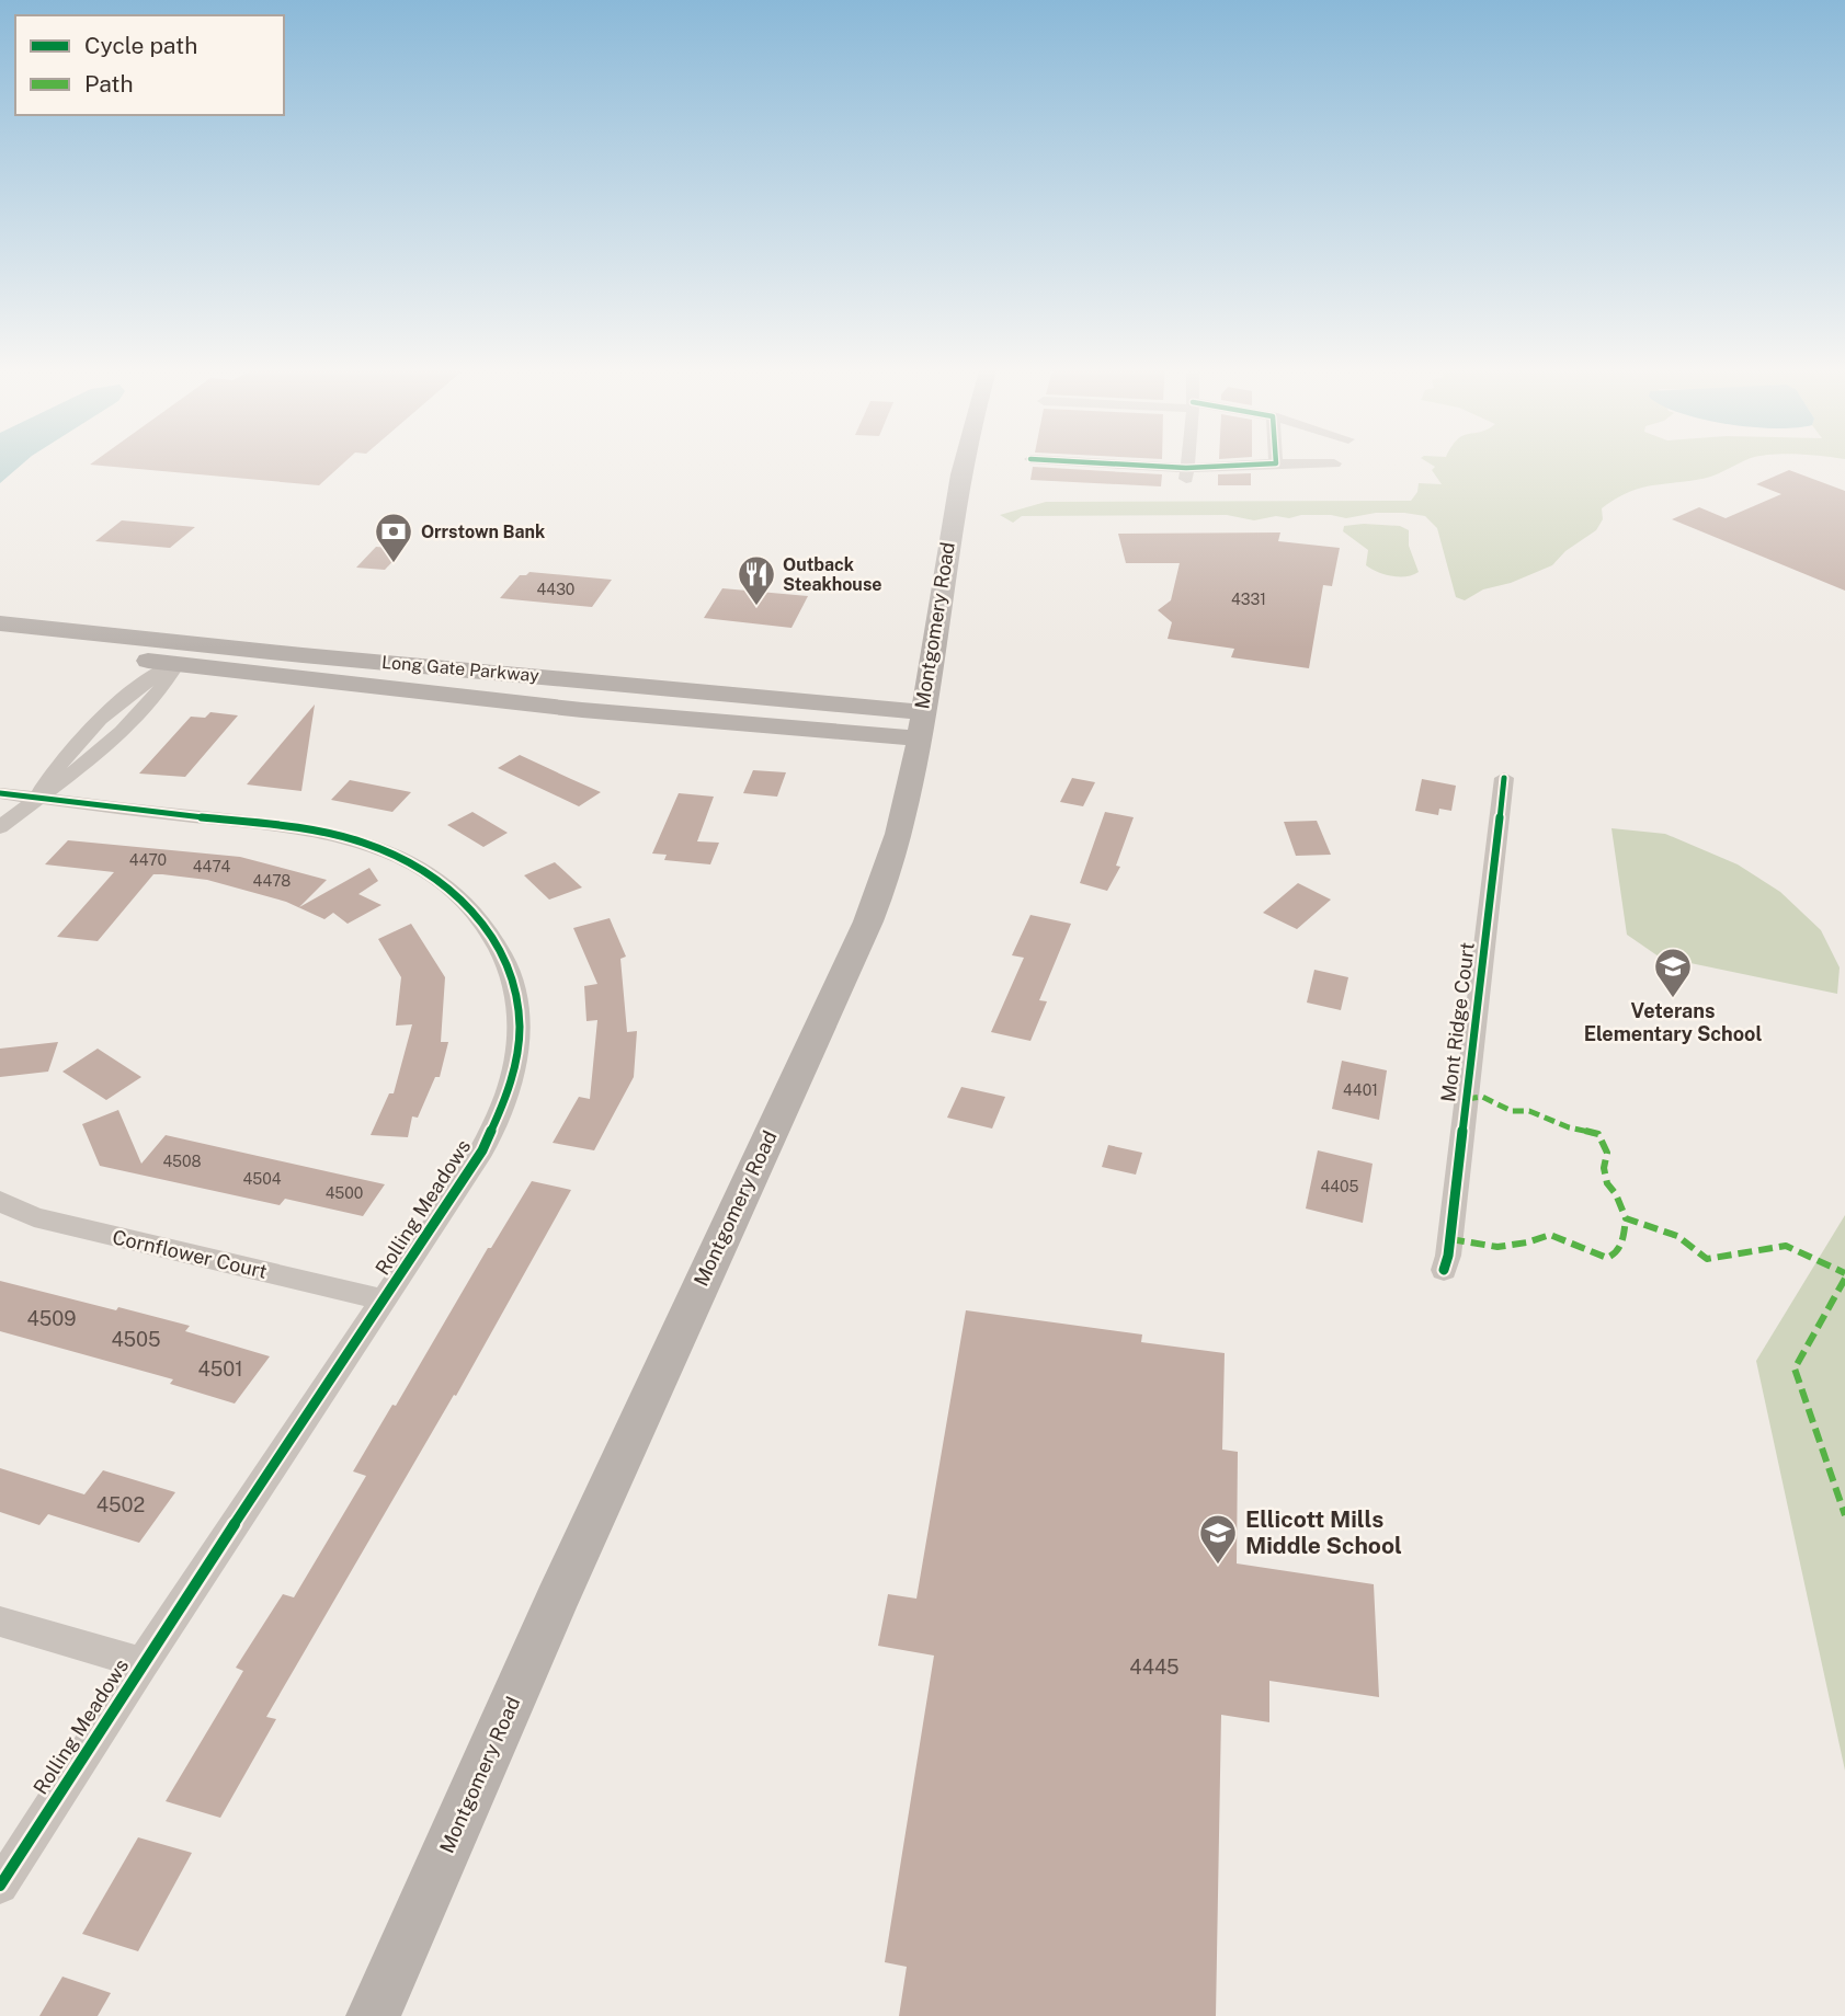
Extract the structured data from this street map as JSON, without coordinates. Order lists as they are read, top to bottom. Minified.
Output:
{"streets":{"main road":["Montgomery Road","Long Gate Parkway"],"street":["Mont Ridge Court","Rolling Meadows","Cornflower Court"]},"crossings":[["Montgomery Road","Long Gate Parkway"],["Rolling Meadows","Cornflower Court"]],"places":{"bank":["Orrstown Bank"],"restaurant":["Outback Steakhouse"],"school or university":["Veterans Elementary School","Ellicott Mills Middle School"]},"house_numbers":["4430","4331","4470","4474","4478","4401","4508","4504","4405","4500","4509","4505","4501","4502","4445"],"legend":["Cycle path","Path"]}
